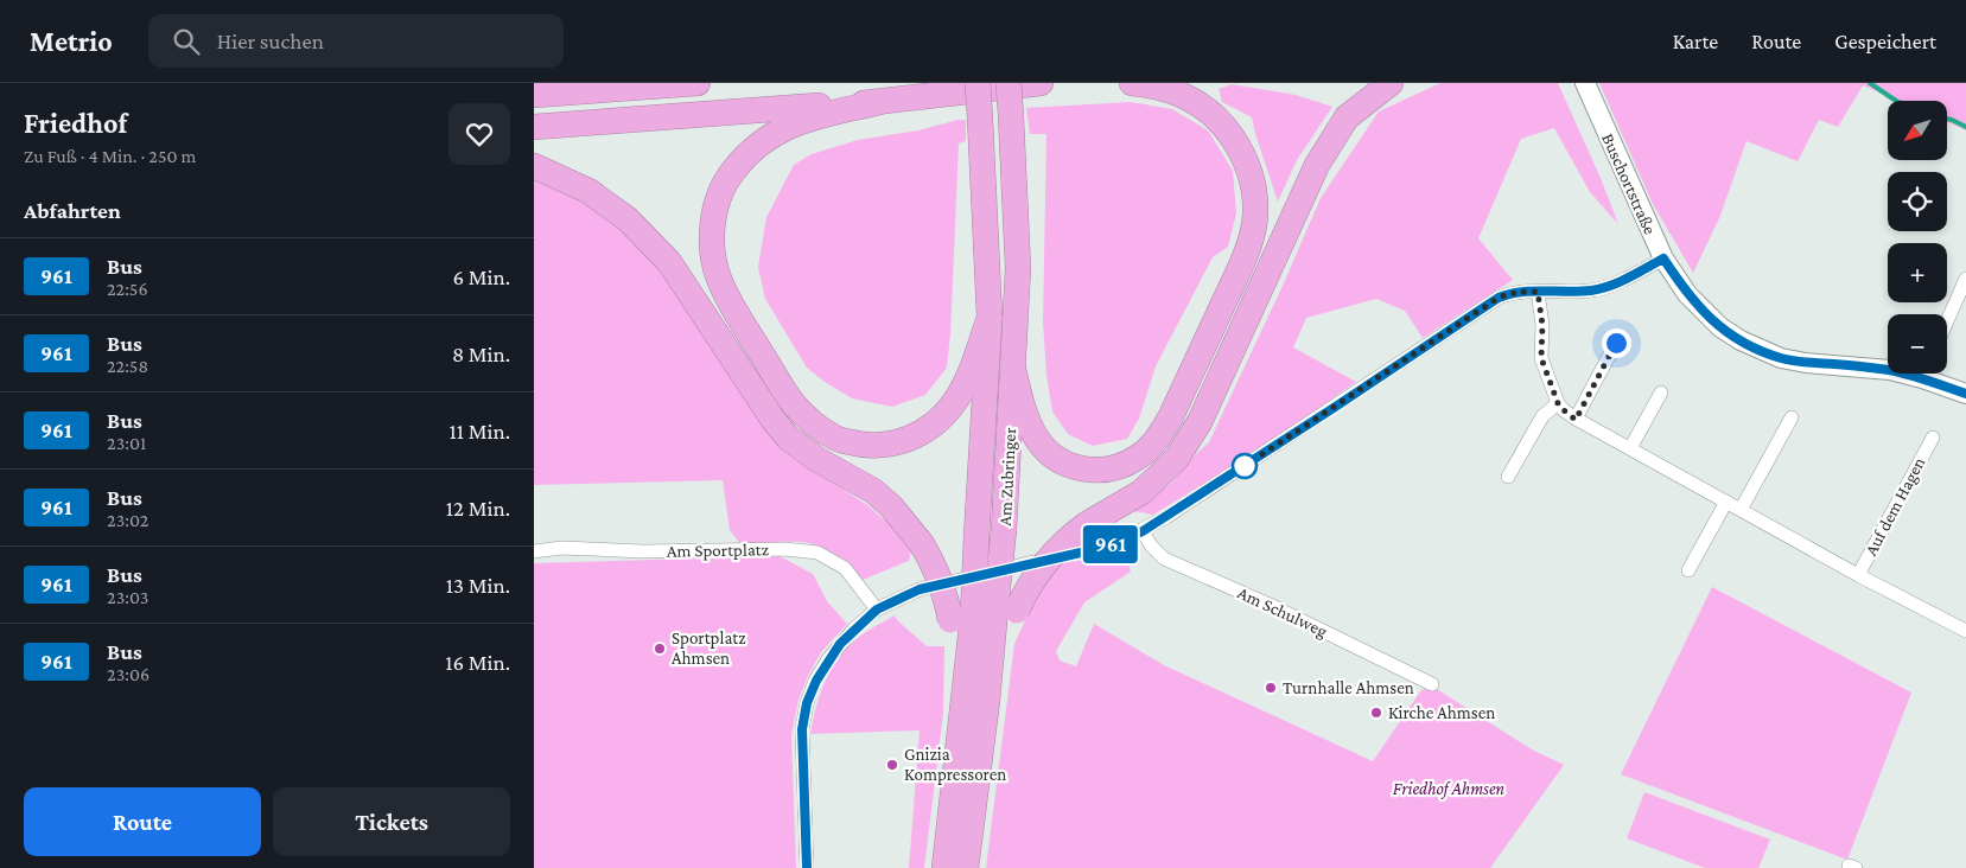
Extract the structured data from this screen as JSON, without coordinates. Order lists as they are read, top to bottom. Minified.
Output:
{"streets":{"highway":["Am Zubringer"],"main road":["Buschortstraße"],"street":["Auf dem Hagen","Am Sportplatz","Am Schulweg"]},"parks":["Friedhof Ahmsen"],"places":["Sportplatz Ahmsen","Turnhalle Ahmsen","Kirche Ahmsen","Gnizia Kompressoren"],"lines":["bus line 961"],"north":"bottom left","page":{"header":"Metrio","search":"Hier suchen","nav":["Karte","Route","Gespeichert"],"heading":[["Friedhof","Zu Fuß · 4 Min. · 250 m"],"Abfahrten"],"on_map":"961","map_buttons":["+","−"],"list":[{"mark":"961","name":"Bus","note":"22:56","value":"6 Min."},{"mark":"961","name":"Bus","note":"22:58","value":"8 Min."},{"mark":"961","name":"Bus","note":"23:01","value":"11 Min."},{"mark":"961","name":"Bus","note":"23:02","value":"12 Min."},{"mark":"961","name":"Bus","note":"23:03","value":"13 Min."},{"mark":"961","name":"Bus","note":"23:06","value":"16 Min."}],"buttons":["Route","Tickets"]}}
